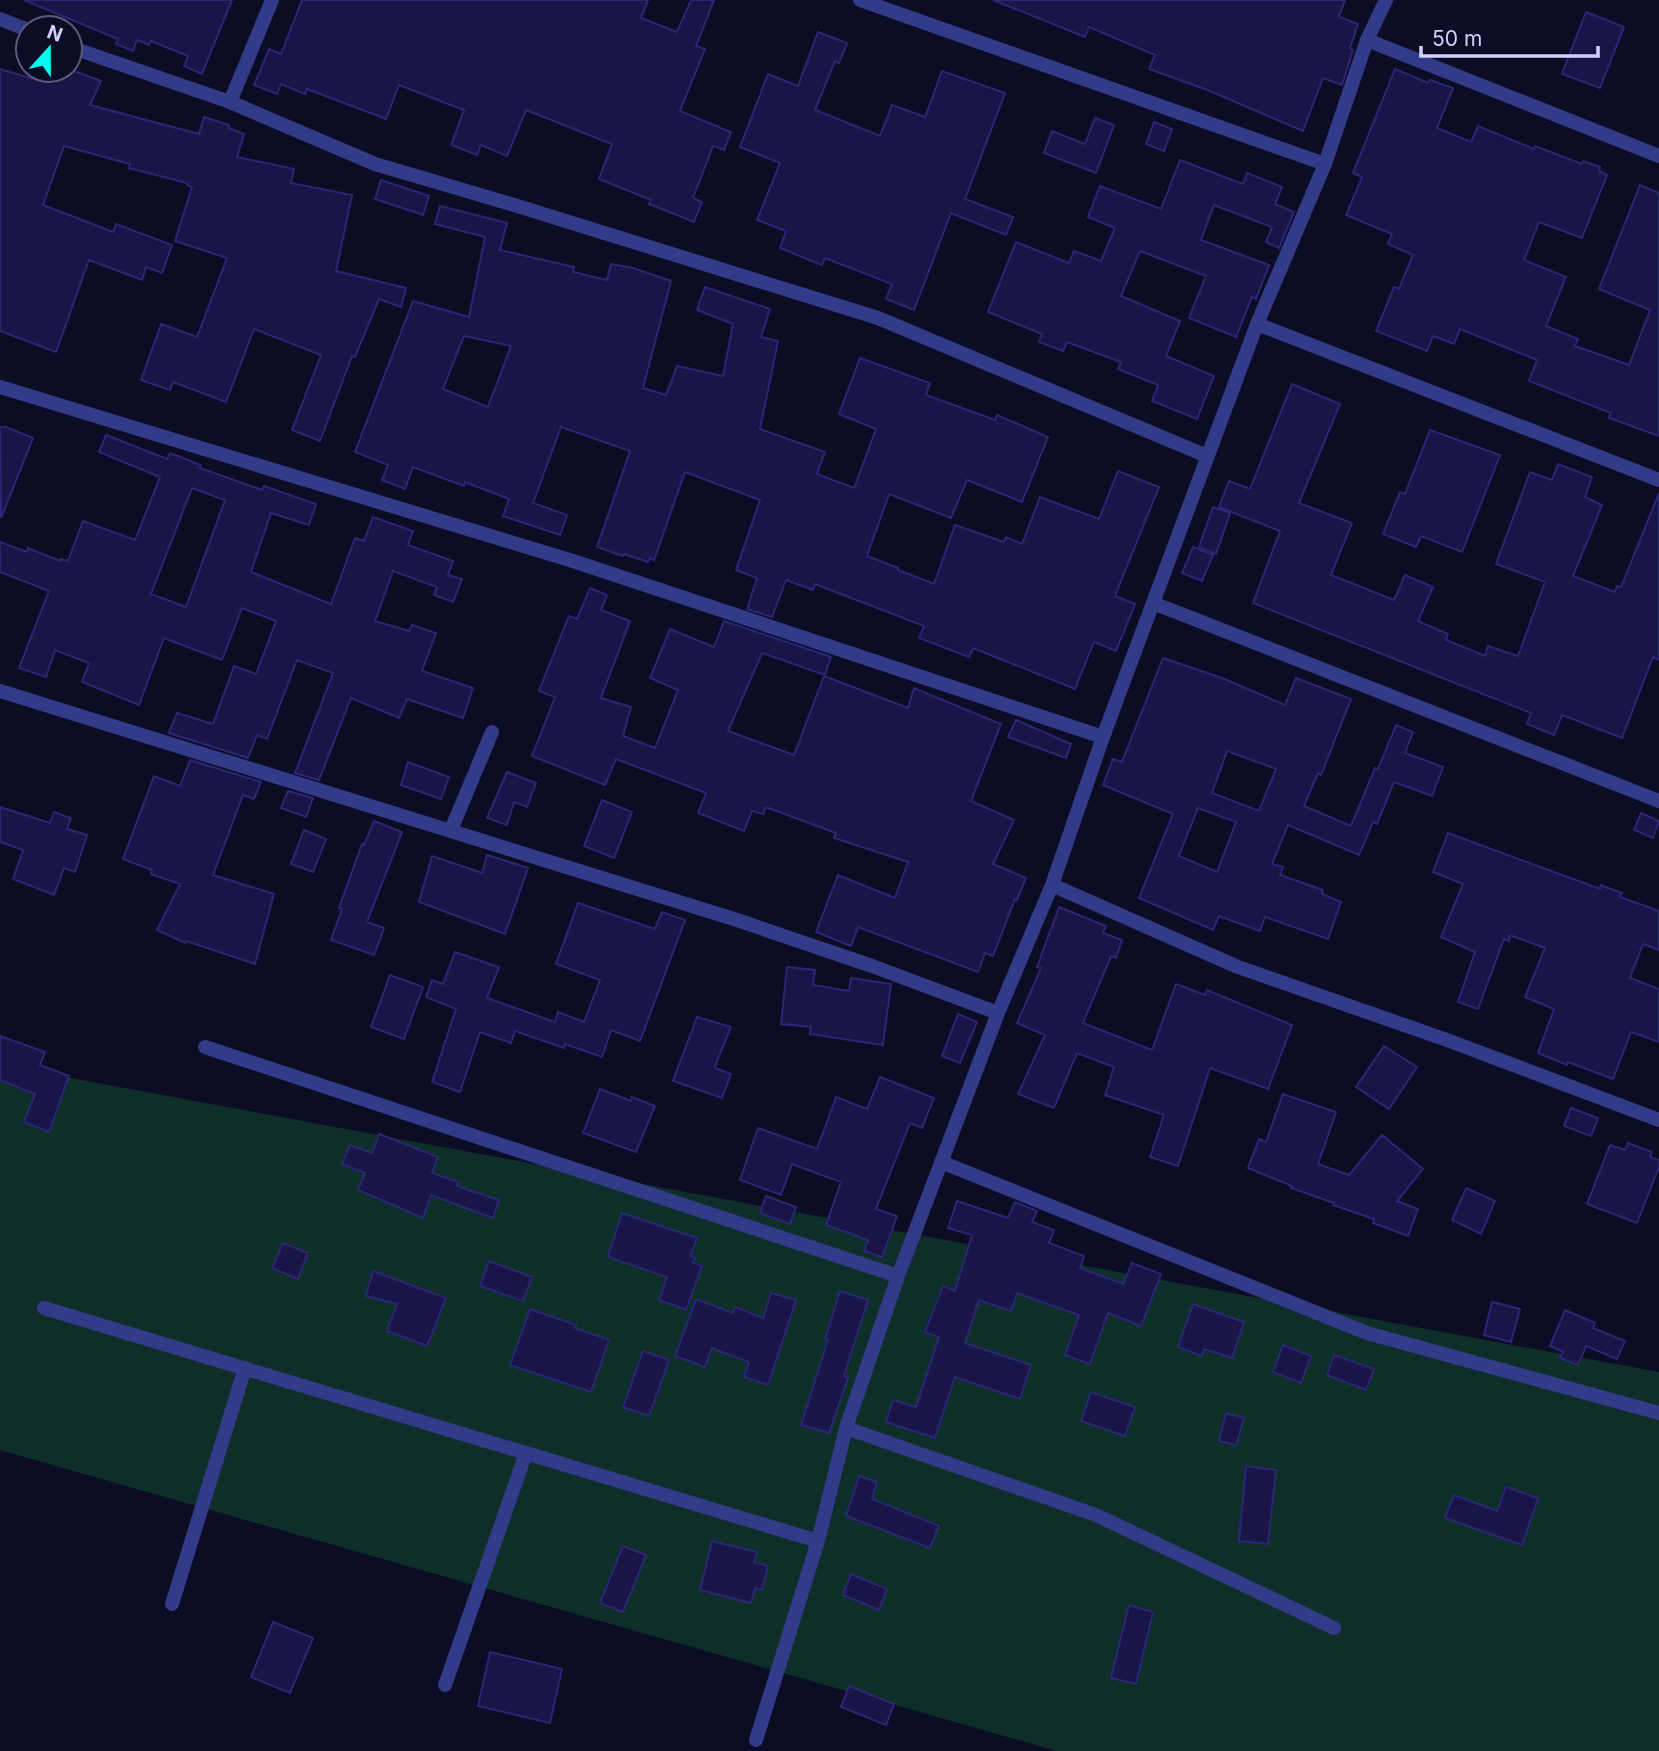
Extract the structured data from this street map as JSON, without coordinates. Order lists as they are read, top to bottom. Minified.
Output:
{"scale_bar":"50 m","north":"top"}
